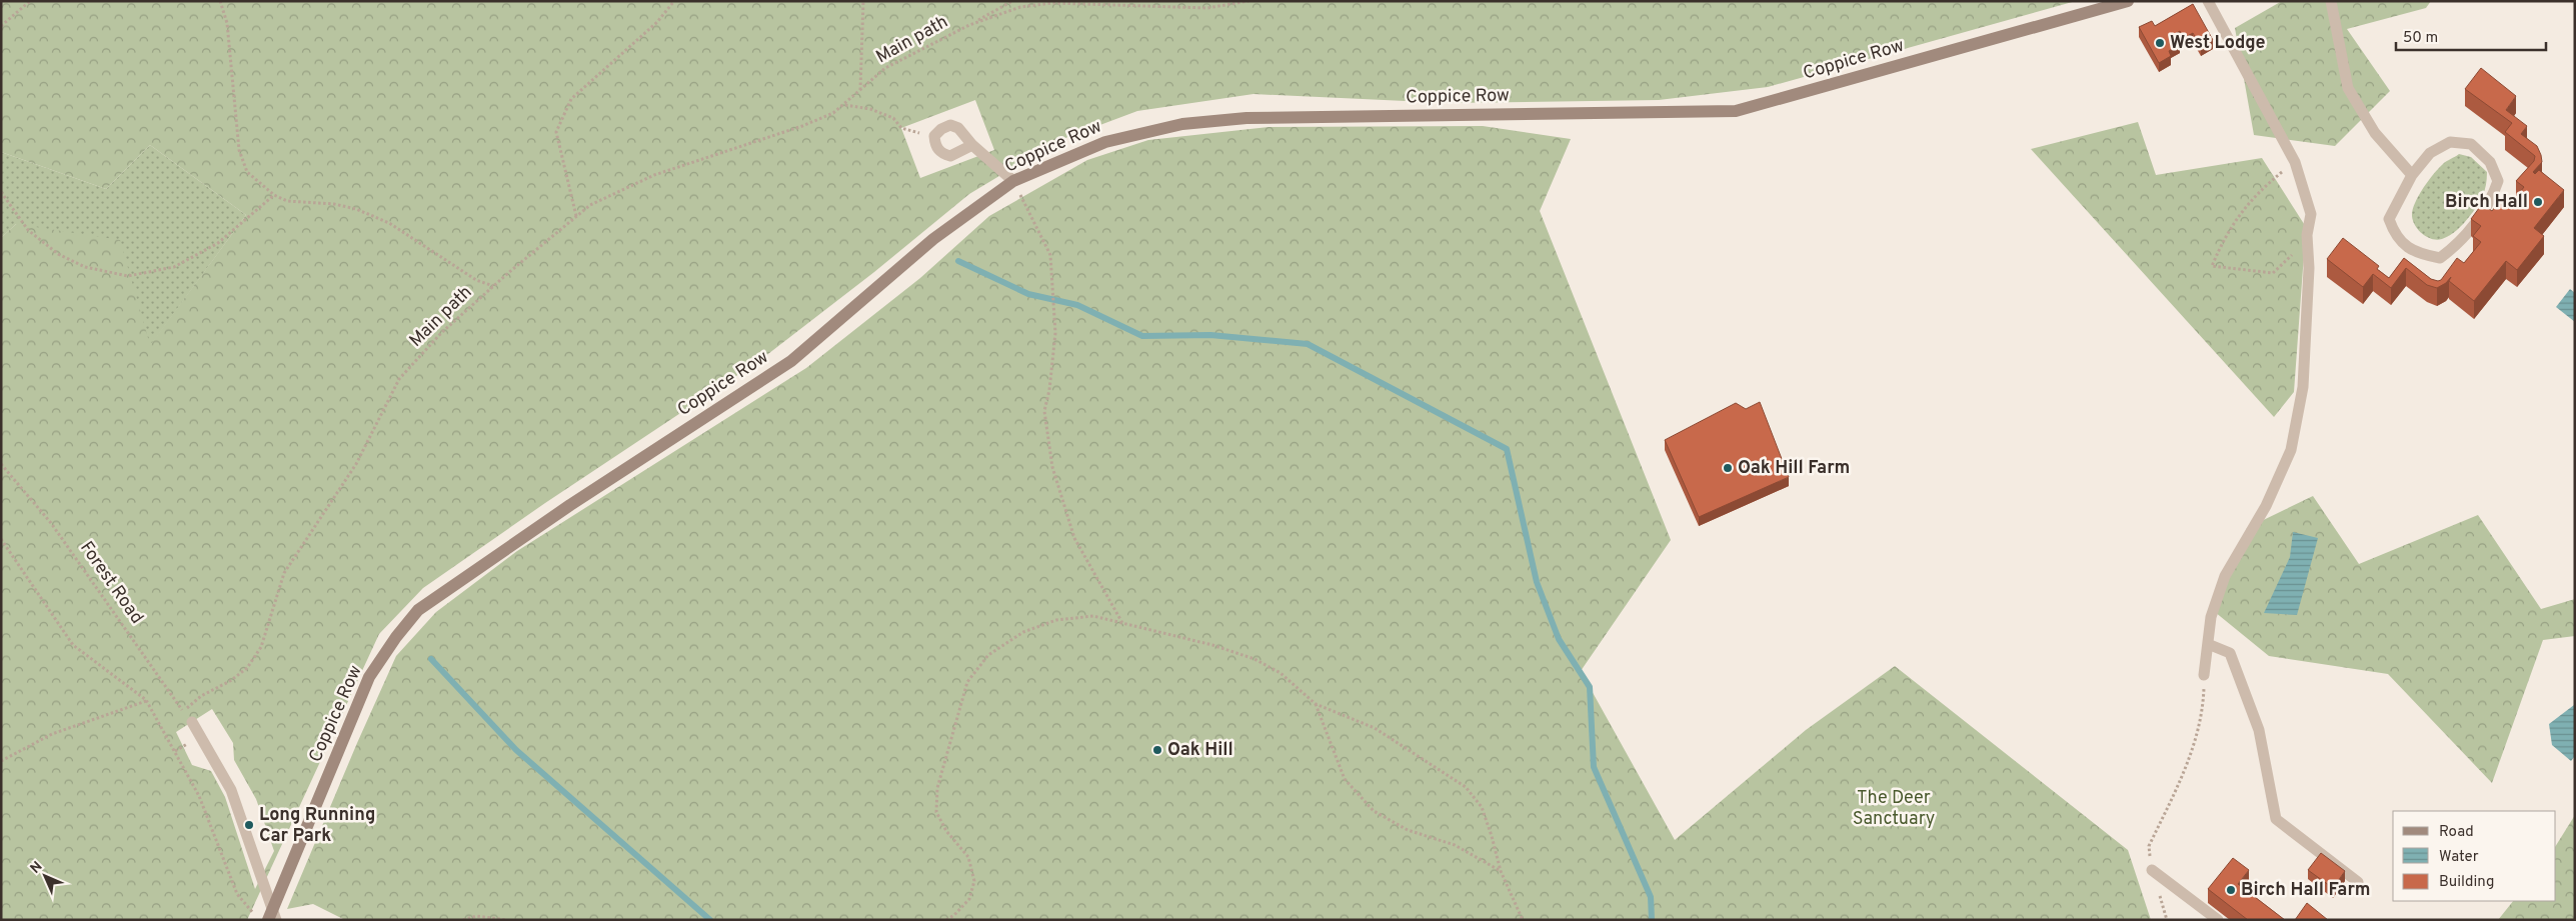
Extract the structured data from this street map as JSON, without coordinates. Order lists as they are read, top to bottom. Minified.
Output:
{"streets":{"main road":["Coppice Row"],"path":["Main path","Forest Road"]},"crossings":[["Main path","Forest Road"]],"parks":["The Deer Sanctuary"],"places":["West Lodge","Birch Hall","Oak Hill Farm","Oak Hill","Long Running Car Park","Birch Hall Farm"],"legend":["Road","Water","Building"],"scale_bar":"50 m","north":"top left"}
